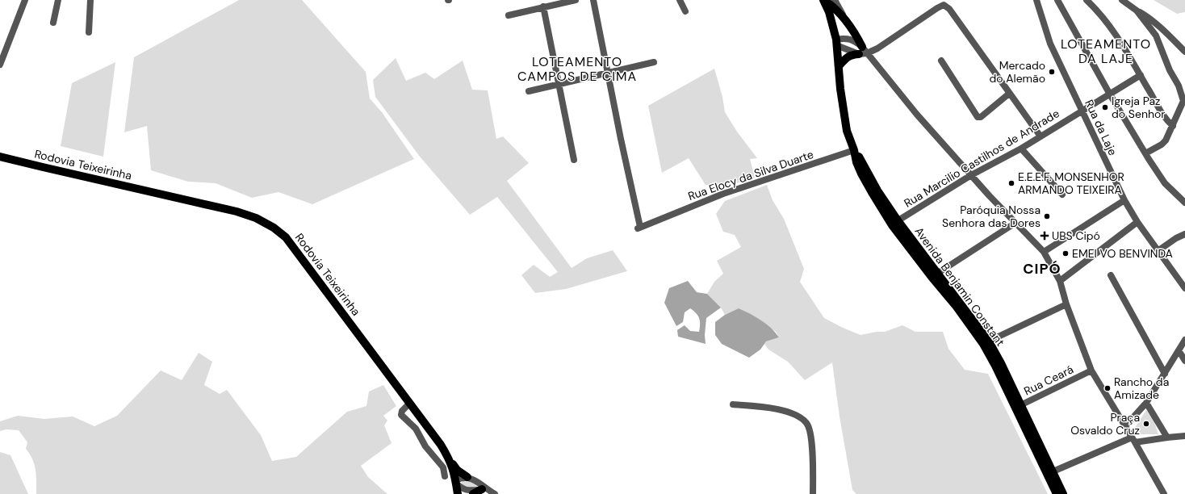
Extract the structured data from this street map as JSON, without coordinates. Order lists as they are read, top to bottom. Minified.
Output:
{"streets":{"main road":["Rodovia Teixeirinha","Avenida Benjamin Constant"],"street":["Rua da Laje","Rua Marcilio Castilhos de Andrade","Rua Elocy da Silva Duarte","Rua Ceará"]},"crossings":[["Rua da Laje","Rua Marcilio Castilhos de Andrade"],["Rua Marcilio Castilhos de Andrade","Avenida Benjamin Constant"],["Rua Elocy da Silva Duarte","Avenida Benjamin Constant"],["Avenida Benjamin Constant","Rua Ceará"]],"districts":["LOTEAMENTO DA LAJE","LOTEAMENTO CAMPOS DE CIMA","CIPÓ"],"places":{"other":["Mercado do Alemão","Igreja Paz do Senhor","E.E.E.F. MONSENHOR ARMANDO TEIXEIRA","Paróquia Nossa Senhora das Dores","EMEI VO BENVINDA","Rancho da Amizade","Praça Osvaldo Cruz"],"health":["UBS Cipó"]}}
